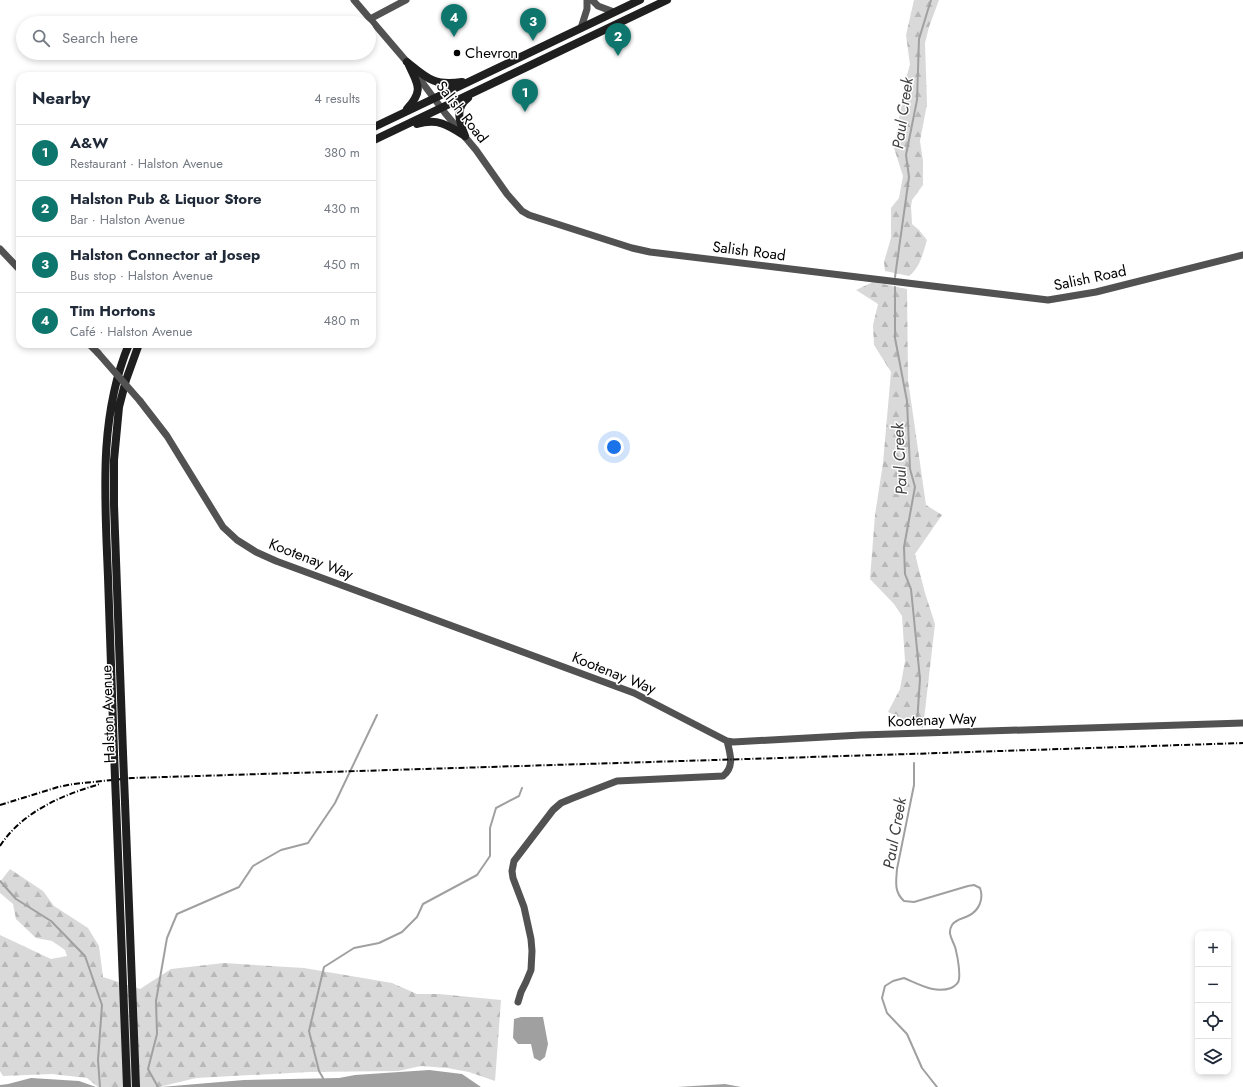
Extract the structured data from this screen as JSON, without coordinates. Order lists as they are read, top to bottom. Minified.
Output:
{"streets":{"main road":["Halston Avenue"],"street":["Salish Road","Kootenay Way"]},"water":["Paul Creek"],"places":["Chevron"],"page":{"pins":["4","3","2","1"],"search":"Search here","heading":["Nearby","4 results"],"list":[{"mark":"1","name":"A&W","note":"Restaurant · Halston Avenue","value":"380 m"},{"mark":"2","name":"Halston Pub & Liquor Store","note":"Bar · Halston Avenue","value":"430 m"},{"mark":"3","name":"Halston Connector at Josep","note":"Bus stop · Halston Avenue","value":"450 m"},{"mark":"4","name":"Tim Hortons","note":"Café · Halston Avenue","value":"480 m"}],"map_buttons":["+","−"]}}
